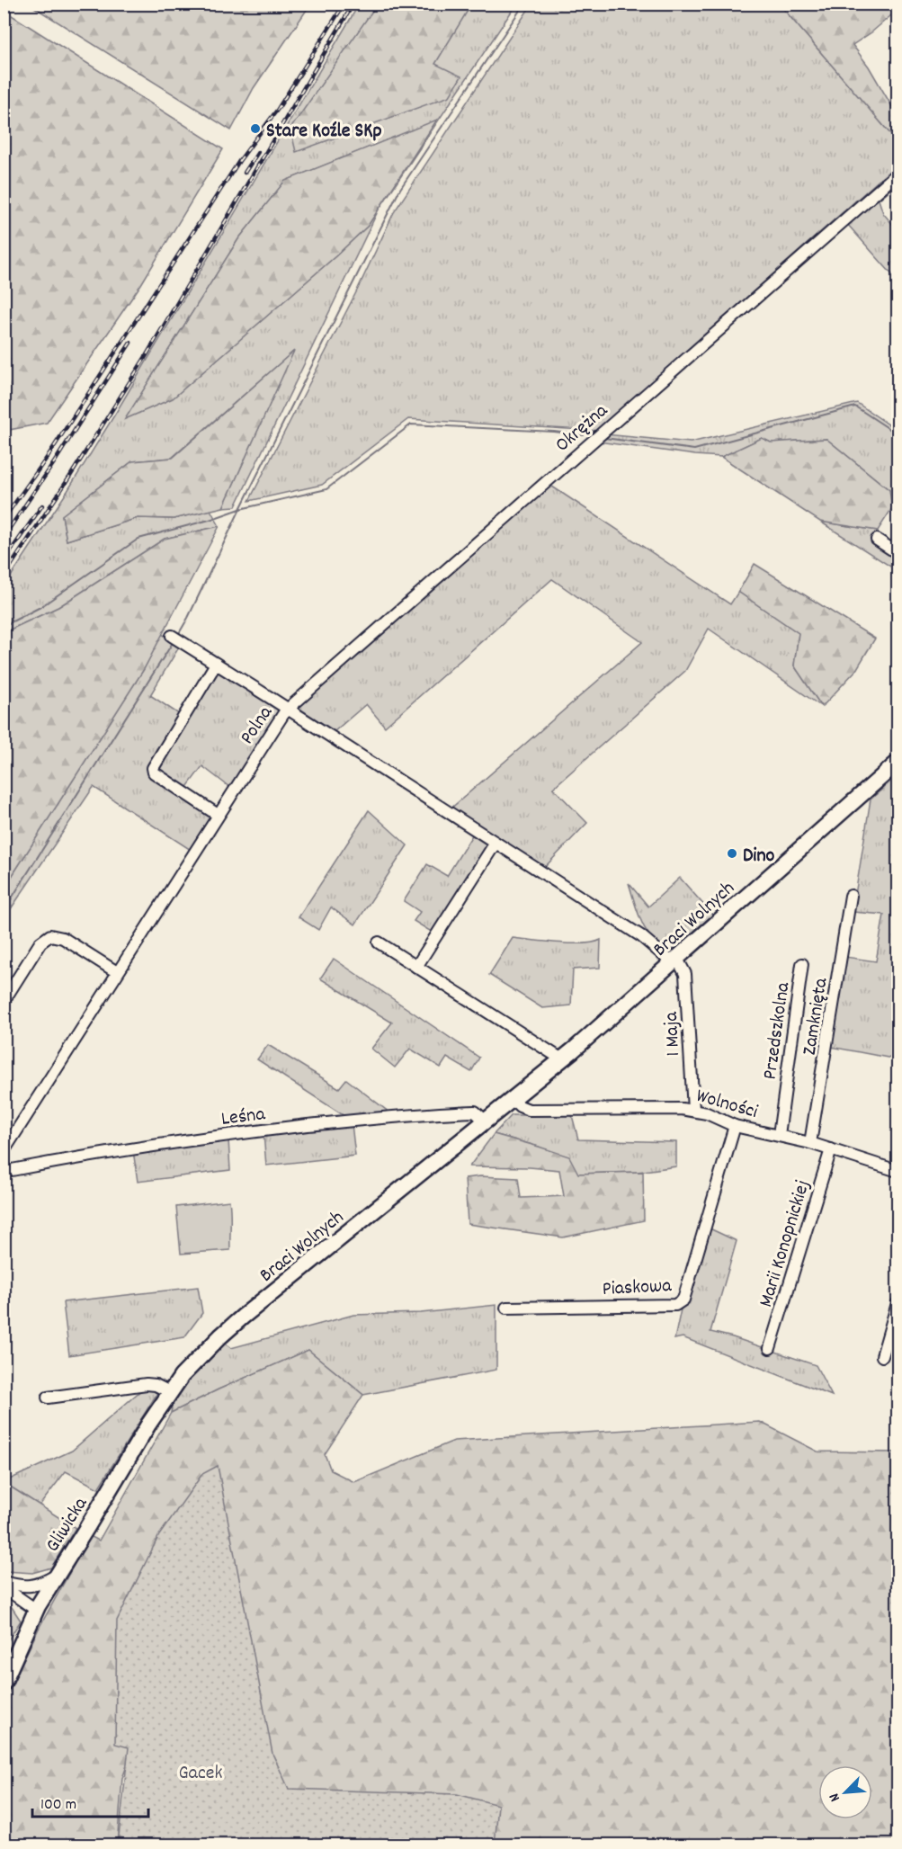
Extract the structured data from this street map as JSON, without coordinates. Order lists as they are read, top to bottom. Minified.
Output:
{"streets":{"main road":["Braci Wolnych","Gliwicka"],"street":["Okrężna","Polna","Zamknięta","Przedszkolna","1 Maja","Wolności","Leśna","Marii Konopnickiej","Piaskowa"]},"crossings":[["Okrężna","Polna"],["Polna","Braci Wolnych"],["Polna","1 Maja"],["Braci Wolnych","1 Maja"],["Braci Wolnych","Wolności"],["Braci Wolnych","Leśna"],["Braci Wolnych","Gliwicka"],["Zamknięta","Wolności"],["Przedszkolna","Wolności"],["1 Maja","Wolności"],["Wolności","Marii Konopnickiej"],["Wolności","Piaskowa"]],"parks":["Gacek"],"places":["Stare Koźle SKp","Dino"],"scale_bar":"100 m","north":"bottom left"}
